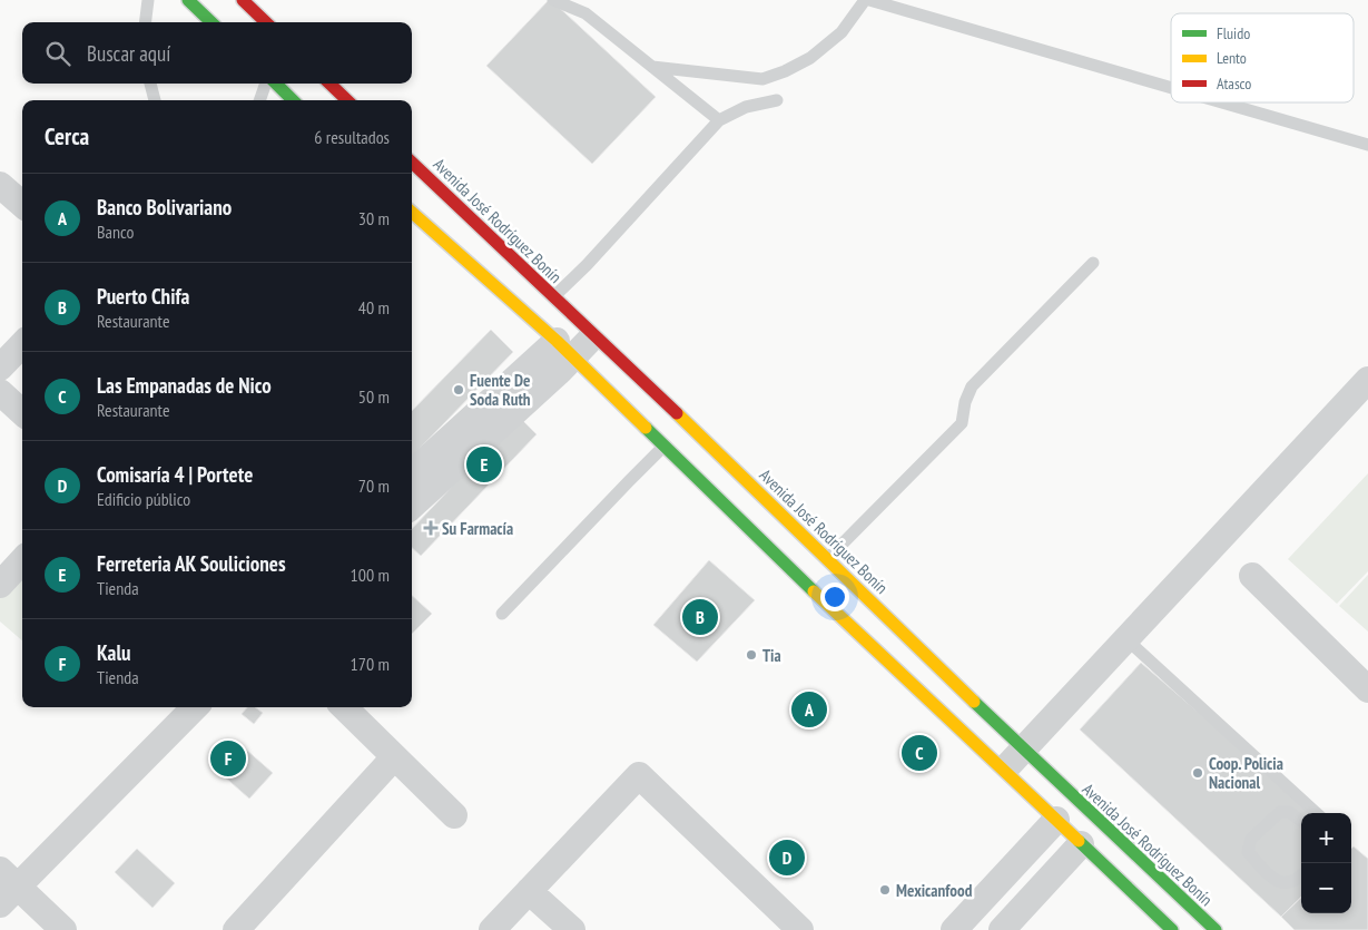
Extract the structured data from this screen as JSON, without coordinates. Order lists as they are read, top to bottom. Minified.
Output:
{"streets":{"main road":["Avenida José Rodríguez Bonín"]},"places":{"other":["Fuente De Soda Ruth","Tia","Coop. Policia Nacional","Mexicanfood"],"health":["Su Farmacía"]},"legend":["Fluido","Lento","Atasco"],"page":{"search":"Buscar aquí","heading":["Cerca","6 resultados"],"list":[{"mark":"A","name":"Banco Bolivariano","note":"Banco","value":"30 m"},{"mark":"B","name":"Puerto Chifa","note":"Restaurante","value":"40 m"},{"mark":"C","name":"Las Empanadas de Nico","note":"Restaurante","value":"50 m"},{"mark":"D","name":"Comisaría 4 | Portete","note":"Edificio público","value":"70 m"},{"mark":"E","name":"Ferreteria AK Souliciones","note":"Tienda","value":"100 m"},{"mark":"F","name":"Kalu","note":"Tienda","value":"170 m"}],"pins":["E","B","A","C","F","D"],"map_buttons":["+","−"]}}
